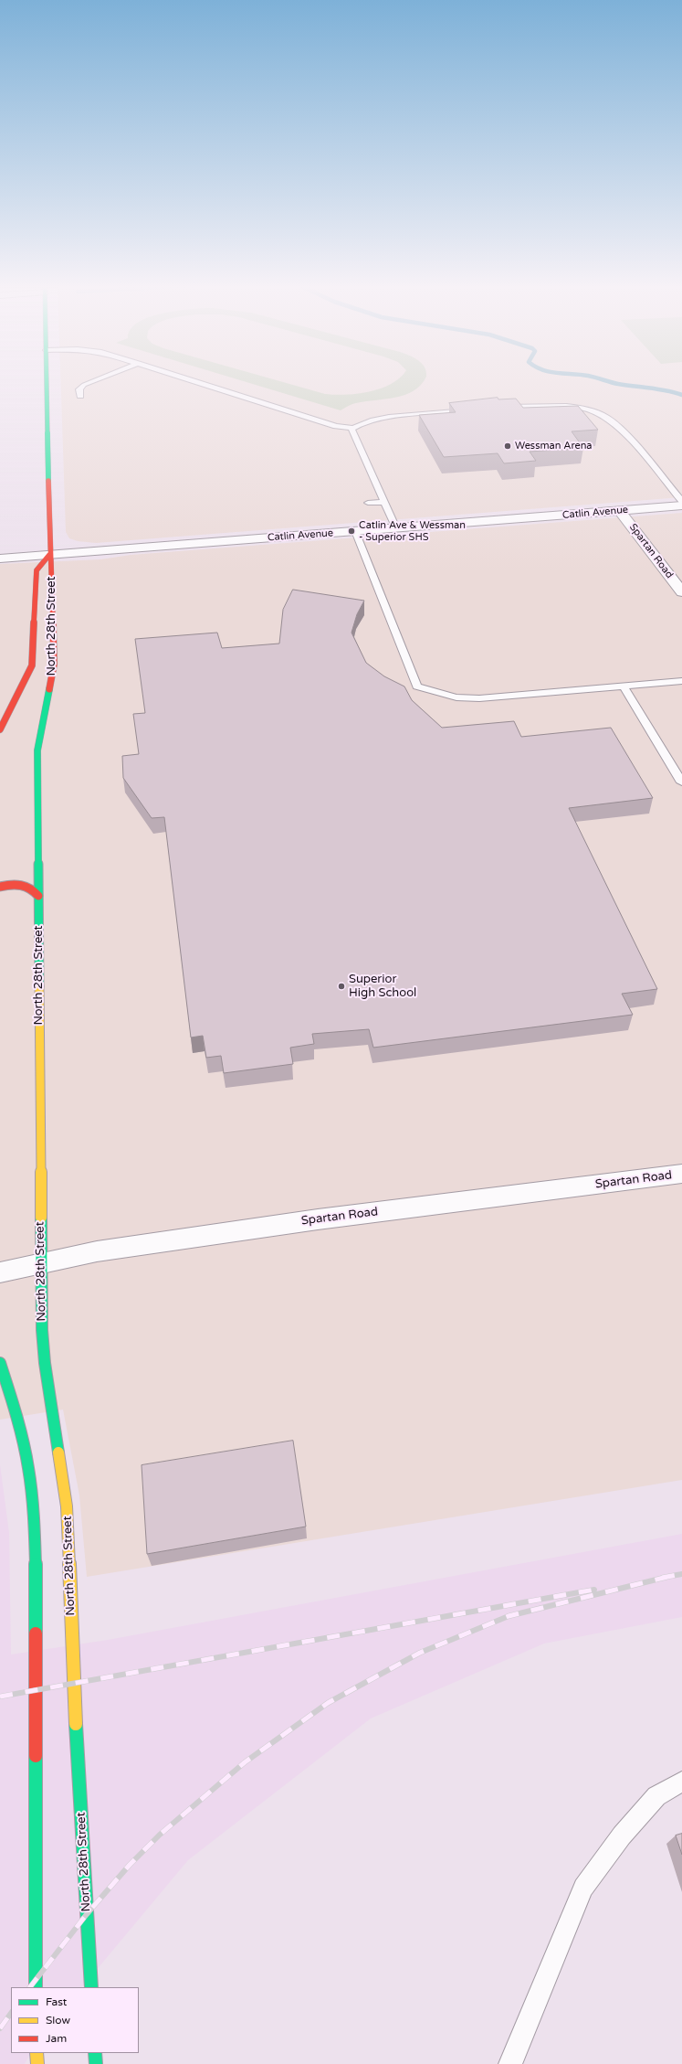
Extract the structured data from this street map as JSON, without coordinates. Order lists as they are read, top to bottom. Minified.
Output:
{"streets":{"main road":["North 28th Street"],"street":["Catlin Avenue","Spartan Road"]},"crossings":[["Catlin Avenue","Spartan Road"],["Catlin Avenue","North 28th Street"],["Spartan Road","North 28th Street"]],"places":["Wessman Arena","Catlin Ave & Wessman - Superior SHS","Superior High School"],"legend":["Fast","Slow","Jam"]}
